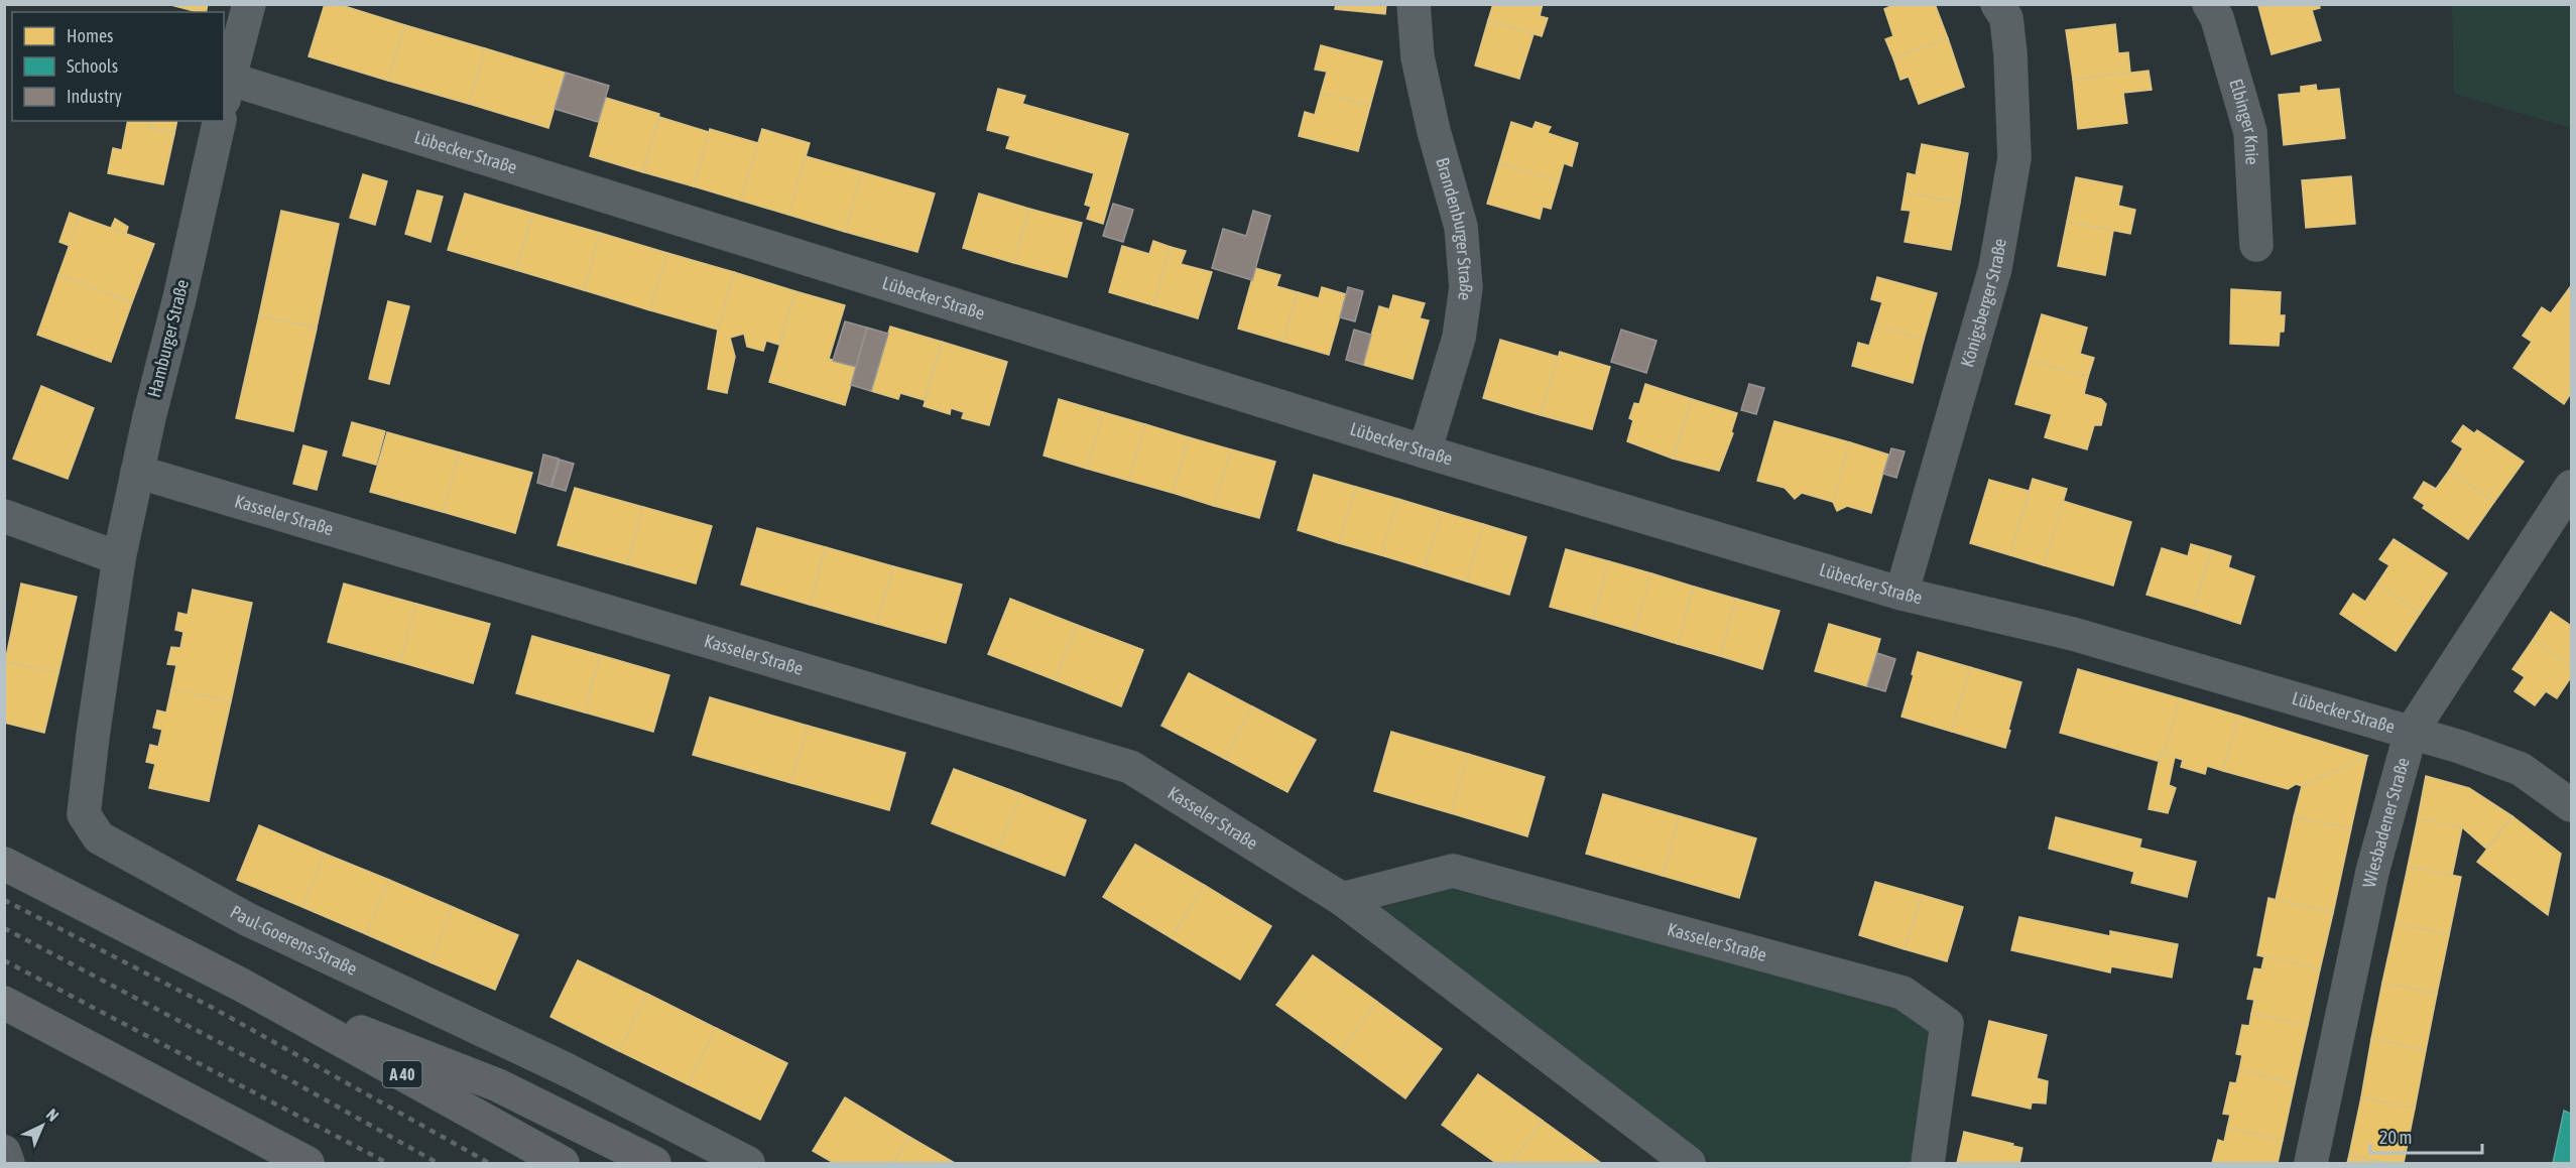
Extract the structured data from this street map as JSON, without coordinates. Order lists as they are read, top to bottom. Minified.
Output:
{"streets":{"highway":["A 40"],"street":["Elbinger Knie","Lübecker Straße","Brandenburger Straße","Königsberger Straße","Hamburger Straße","Kasseler Straße","Wiesbadener Straße","Paul-Goerens-Straße"]},"crossings":[["Lübecker Straße","Brandenburger Straße"],["Lübecker Straße","Königsberger Straße"],["Lübecker Straße","Wiesbadener Straße"],["Hamburger Straße","Kasseler Straße"],["Hamburger Straße","Paul-Goerens-Straße"]],"legend":["Homes","Schools","Industry"],"scale_bar":"20 m","north":"top right"}
